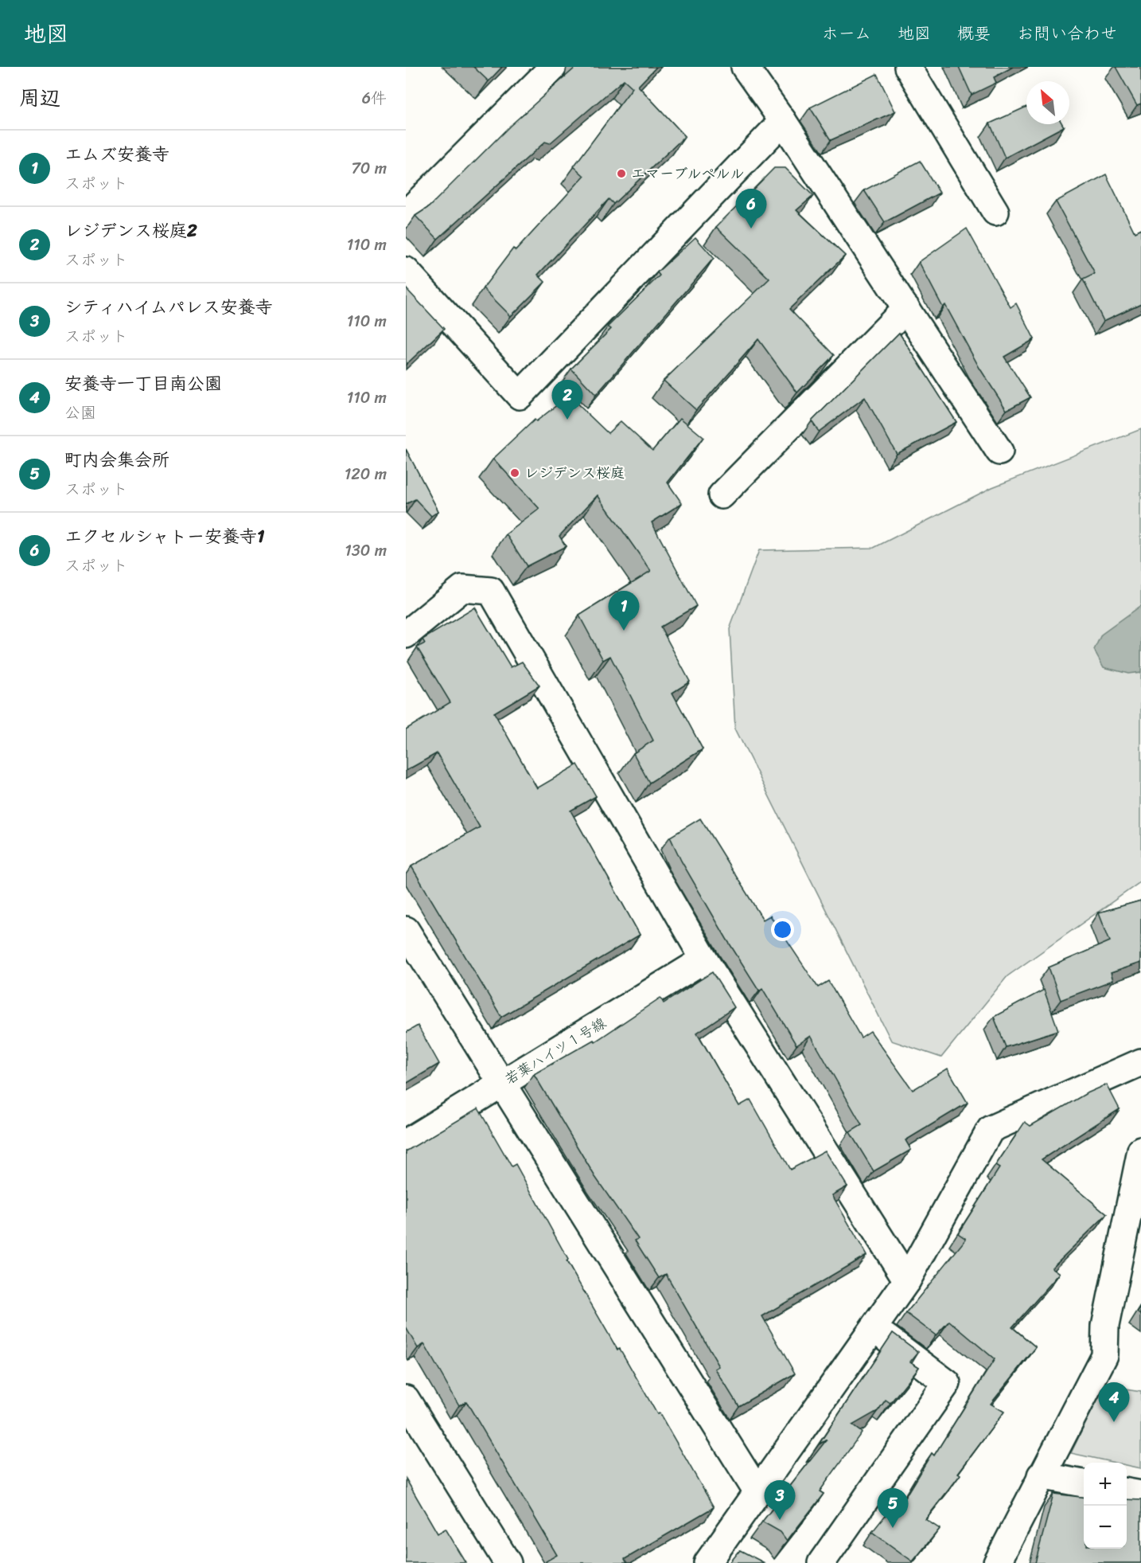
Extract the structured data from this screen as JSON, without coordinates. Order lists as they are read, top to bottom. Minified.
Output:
{"streets":{"street":["若葉ハイツ１号線"]},"places":["エマーブルペルル","レジデンス桜庭"],"north":"top left","page":{"header":"地図","nav":["ホーム","地図","概要","お問い合わせ"],"heading":["周辺","6件"],"list":[{"mark":"1","name":"エムズ安養寺","note":"スポット","value":"70 m"},{"mark":"2","name":"レジデンス桜庭2","note":"スポット","value":"110 m"},{"mark":"3","name":"シティハイムパレス安養寺","note":"スポット","value":"110 m"},{"mark":"4","name":"安養寺一丁目南公園","note":"公園","value":"110 m"},{"mark":"5","name":"町内会集会所","note":"スポット","value":"120 m"},{"mark":"6","name":"エクセルシャトー安養寺1","note":"スポット","value":"130 m"}],"pins":["6","2","1","4","3","5"],"map_buttons":["+","−"]}}
